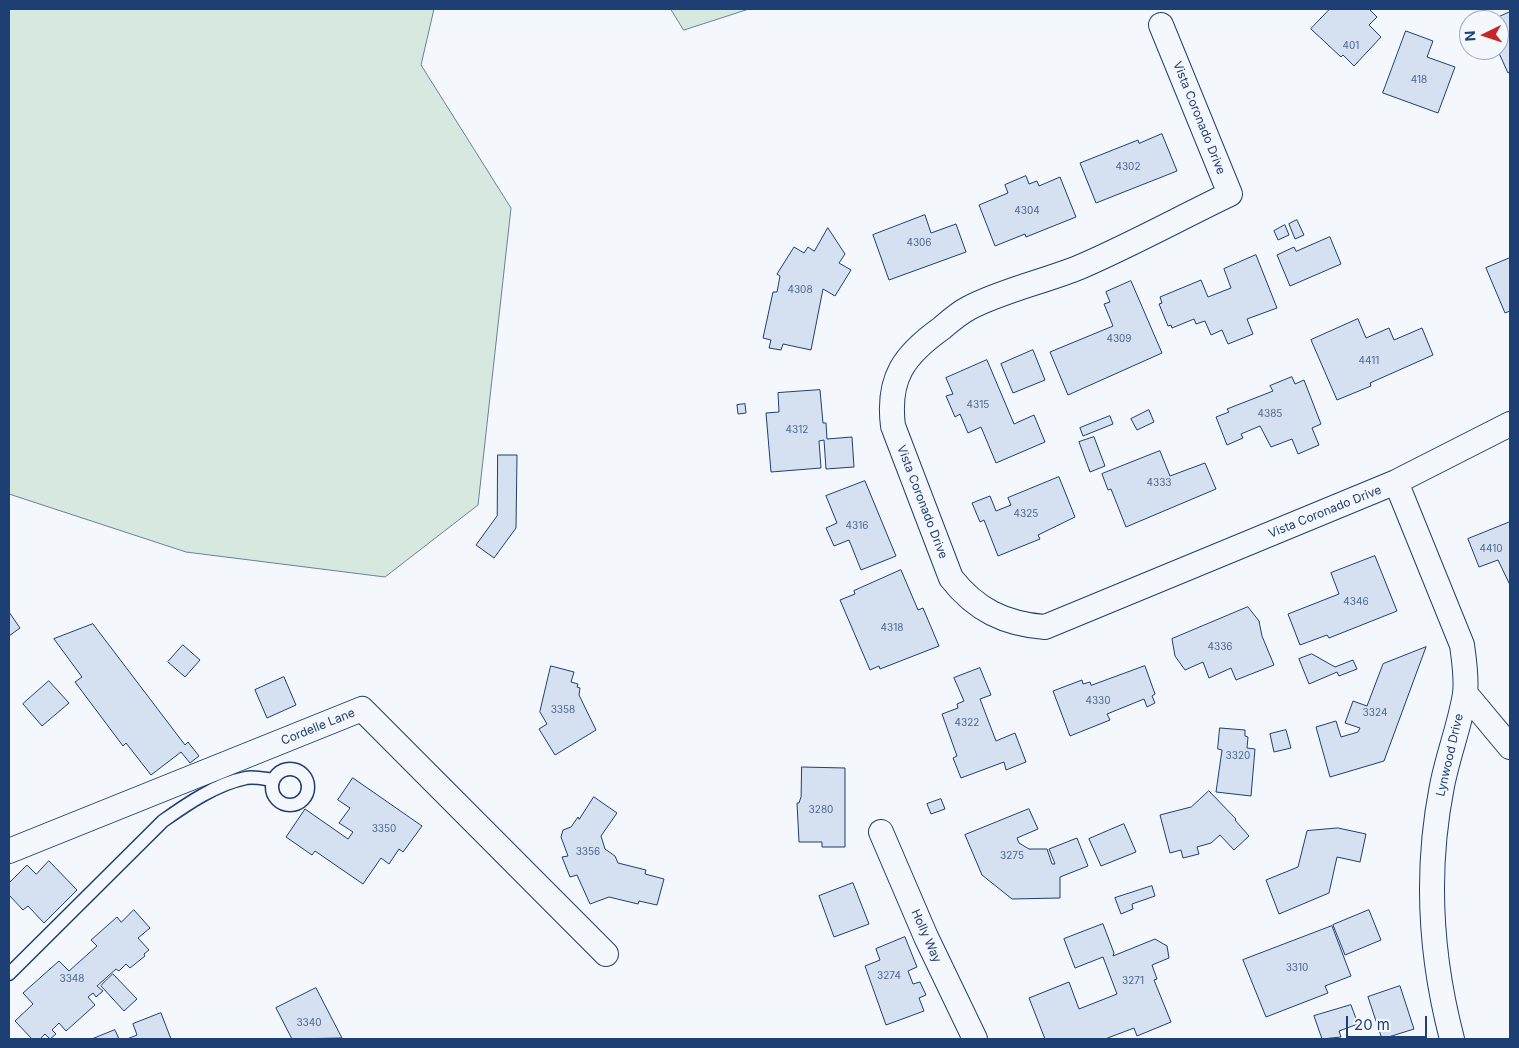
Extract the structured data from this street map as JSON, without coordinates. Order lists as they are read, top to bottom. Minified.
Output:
{"streets":{"street":["Vista Coronado Drive","Cordelle Lane","Lynwood Drive","Holly Way"]},"crossings":[["Vista Coronado Drive","Lynwood Drive"]],"house_numbers":["401","418","4302","4304","4306","4308","4309","4411","4315","4385","4312","4333","4325","4316","4410","4346","4318","4336","4330","3358","3324","4322","3320","3280","3350","3356","3275","3310","3274","3348","3271","3340"],"scale_bar":"20 m","north":"left"}
